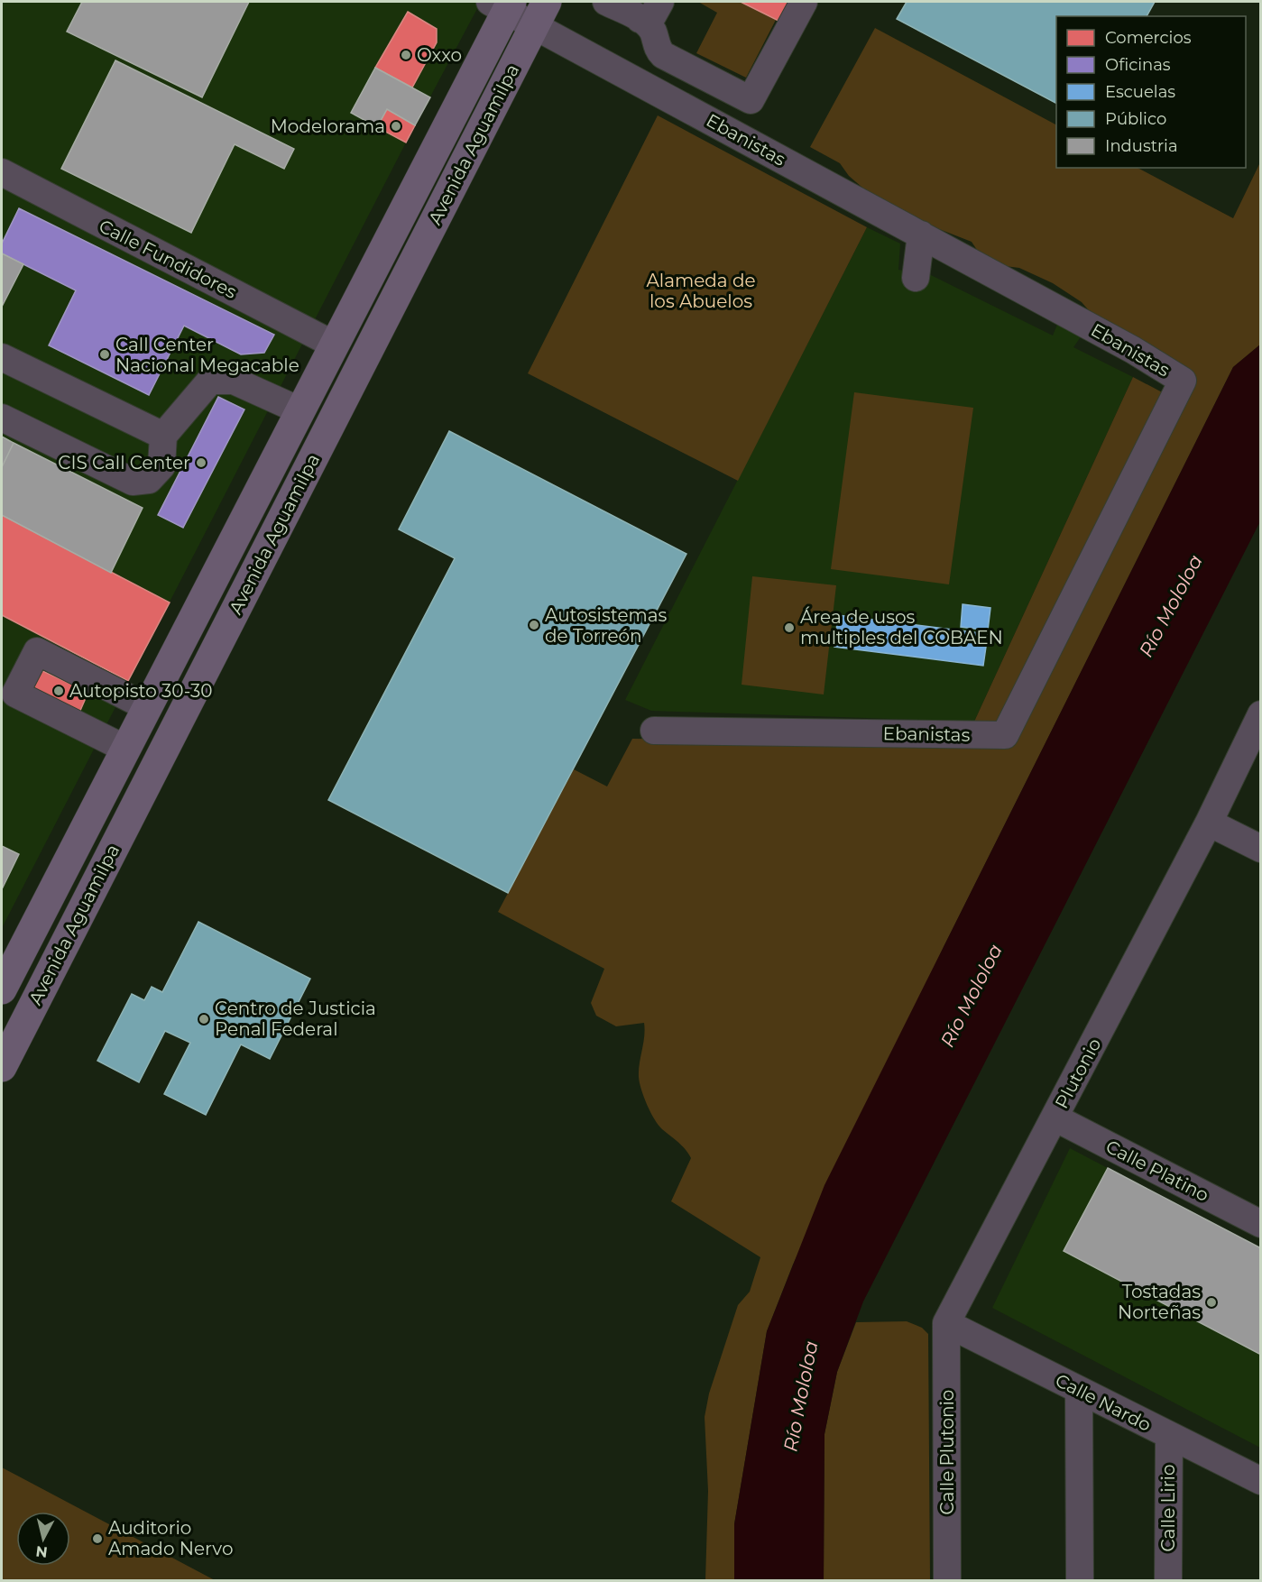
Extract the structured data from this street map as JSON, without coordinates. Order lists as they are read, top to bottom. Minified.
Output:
{"streets":{"main road":["Avenida Aguamilpa"],"street":["Ebanistas","Calle Fundidores","Plutonio","Calle Platino","Calle Nardo","Calle Plutonio","Calle Lirio"]},"crossings":[["Ebanistas","Avenida Aguamilpa"],["Avenida Aguamilpa","Calle Fundidores"],["Plutonio","Calle Platino"],["Plutonio","Calle Nardo"],["Plutonio","Calle Plutonio"],["Calle Nardo","Calle Plutonio"],["Calle Nardo","Calle Lirio"]],"water":["Río Mololoa"],"parks":["Alameda de los Abuelos"],"places":["Oxxo","Modelorama","Call Center Nacional Megacable","CIS Call Center","Autosistemas de Torreón","Área de usos multiples del COBAEN","Autopisto 30-30","Centro de Justicia Penal Federal","Tostadas Norteñas","Auditorio Amado Nervo"],"legend":["Comercios","Oficinas","Escuelas","Público","Industria"],"north":"bottom"}
